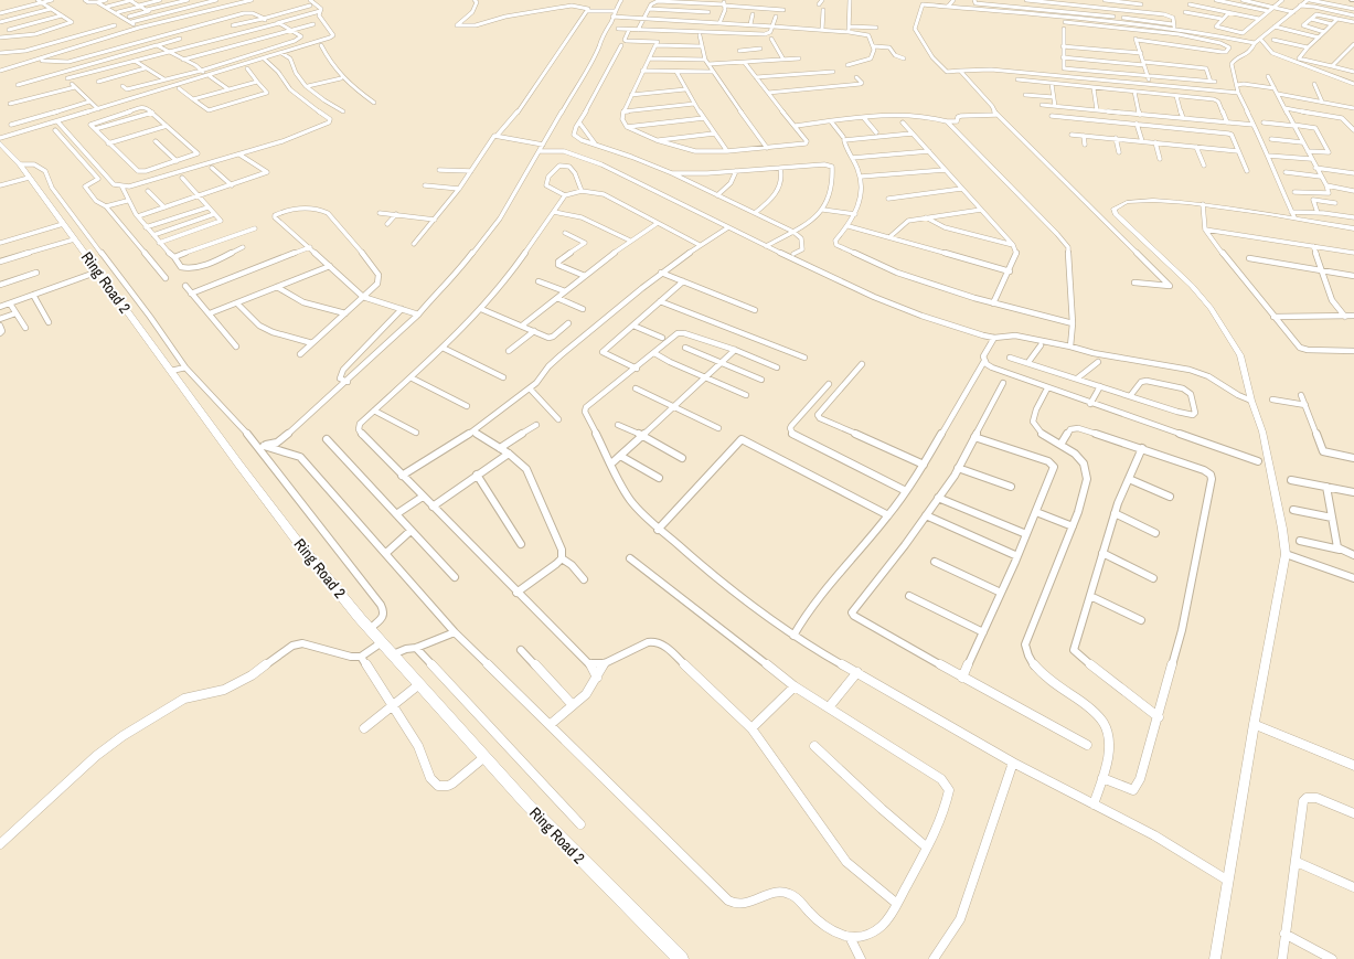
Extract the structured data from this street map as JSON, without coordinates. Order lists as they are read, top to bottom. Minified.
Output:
{"streets":{"main road":["Ring Road 2"]}}
